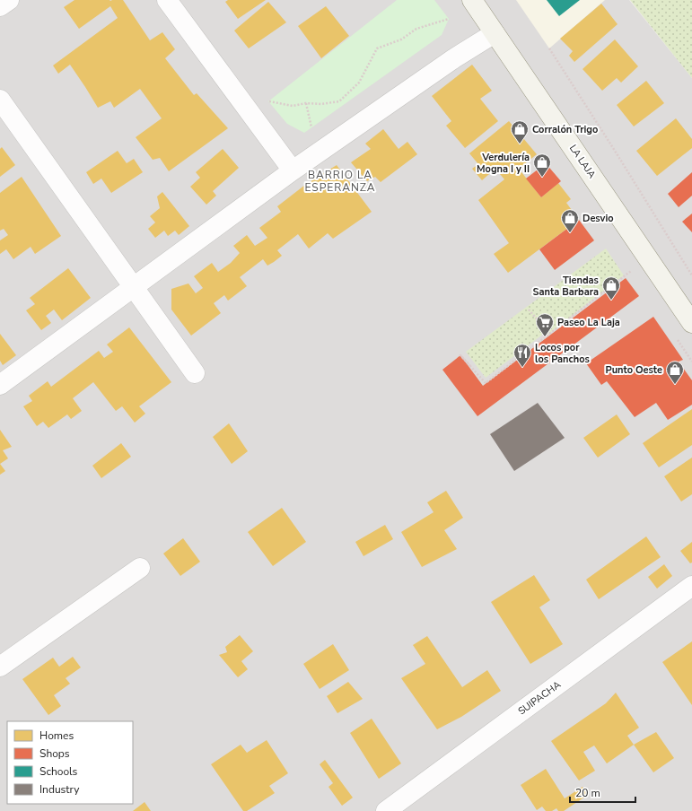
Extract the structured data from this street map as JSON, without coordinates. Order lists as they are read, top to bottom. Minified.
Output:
{"streets":{"main road":["LA LAJA"],"street":["SUIPACHA"]},"districts":["BARRIO LA ESPERANZA"],"places":{"shop":["Corralón Trigo","Verdulería Mogna I y II","Desvio","Tiendas Santa Barbara","Punto Oeste"],"supermarket":["Paseo La Laja"],"restaurant":["Locos por los Panchos"]},"legend":["Homes","Shops","Schools","Industry"],"scale_bar":"20 m"}
